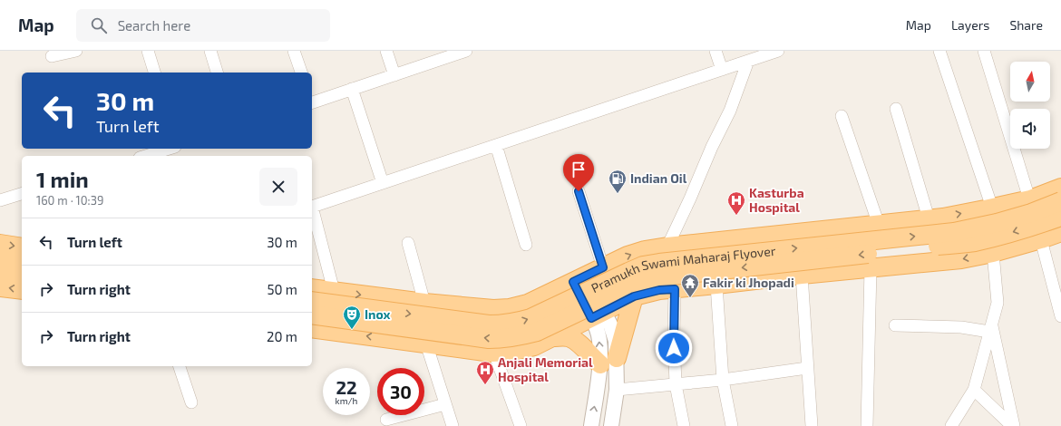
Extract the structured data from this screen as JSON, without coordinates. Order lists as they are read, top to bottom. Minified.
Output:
{"streets":{"main road":["Pramukh Swami Maharaj Flyover"]},"places":{"fuel station":["Indian Oil"],"hospital":["Kasturba Hospital","Anjali Memorial Hospital"],"temple":["Fakir ki Jhopadi"],"theatre":["Inox"]},"north":"top","page":{"header":"Map","search":"Search here","nav":["Map","Layers","Share"],"turn":["30 m","Turn left"],"heading":["1 min","160 m · 10:39"],"list":[{"name":"Turn left","value":"30 m"},{"name":"Turn right","value":"50 m"},{"name":"Turn right","value":"20 m"}],"speed":"22 km/h","limit":"30"}}
